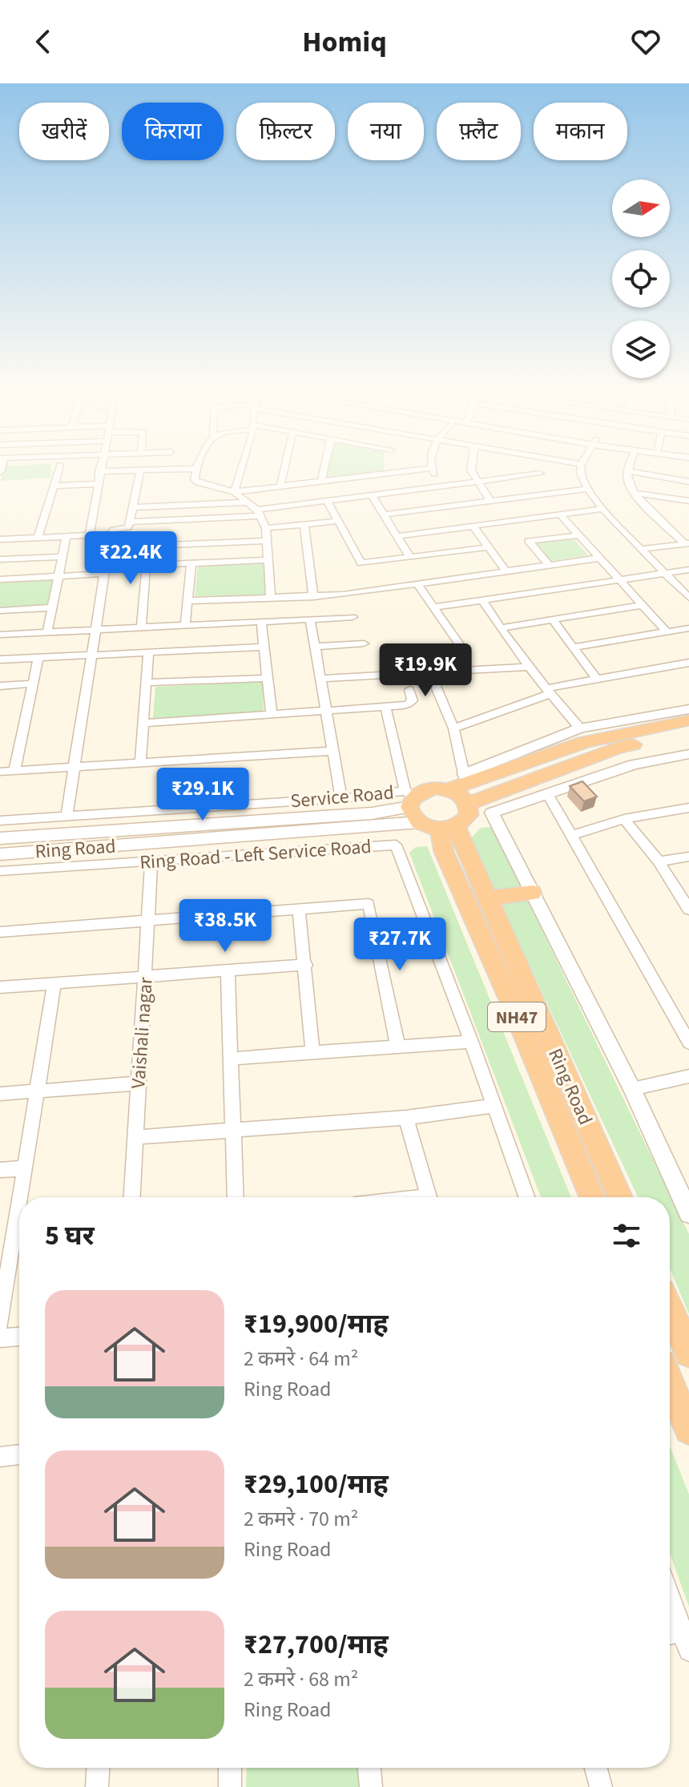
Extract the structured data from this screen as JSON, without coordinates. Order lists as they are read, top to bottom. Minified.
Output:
{"streets":{"highway":["Ring Road","NH47"],"street":["Service Road","Ring Road - Left Service Road","Vaishali nagar"]},"crossings":[["Service Road","Ring Road"],["Ring Road - Left Service Road","Vaishali nagar"]],"north":"right","page":{"header":"Homiq","chip":["खरीदें","किराया","फ़िल्टर","नया","फ़्लैट","मकान"],"price":["₹22.4K","₹19.9K","₹29.1K","₹38.5K","₹27.7K"],"heading":"5 घर","list":[{"name":"₹19,900/माह","note":"2 कमरे · 64 m² · Ring Road"},{"name":"₹29,100/माह","note":"2 कमरे · 70 m² · Ring Road"},{"name":"₹27,700/माह","note":"2 कमरे · 68 m² · Ring Road"}]}}
